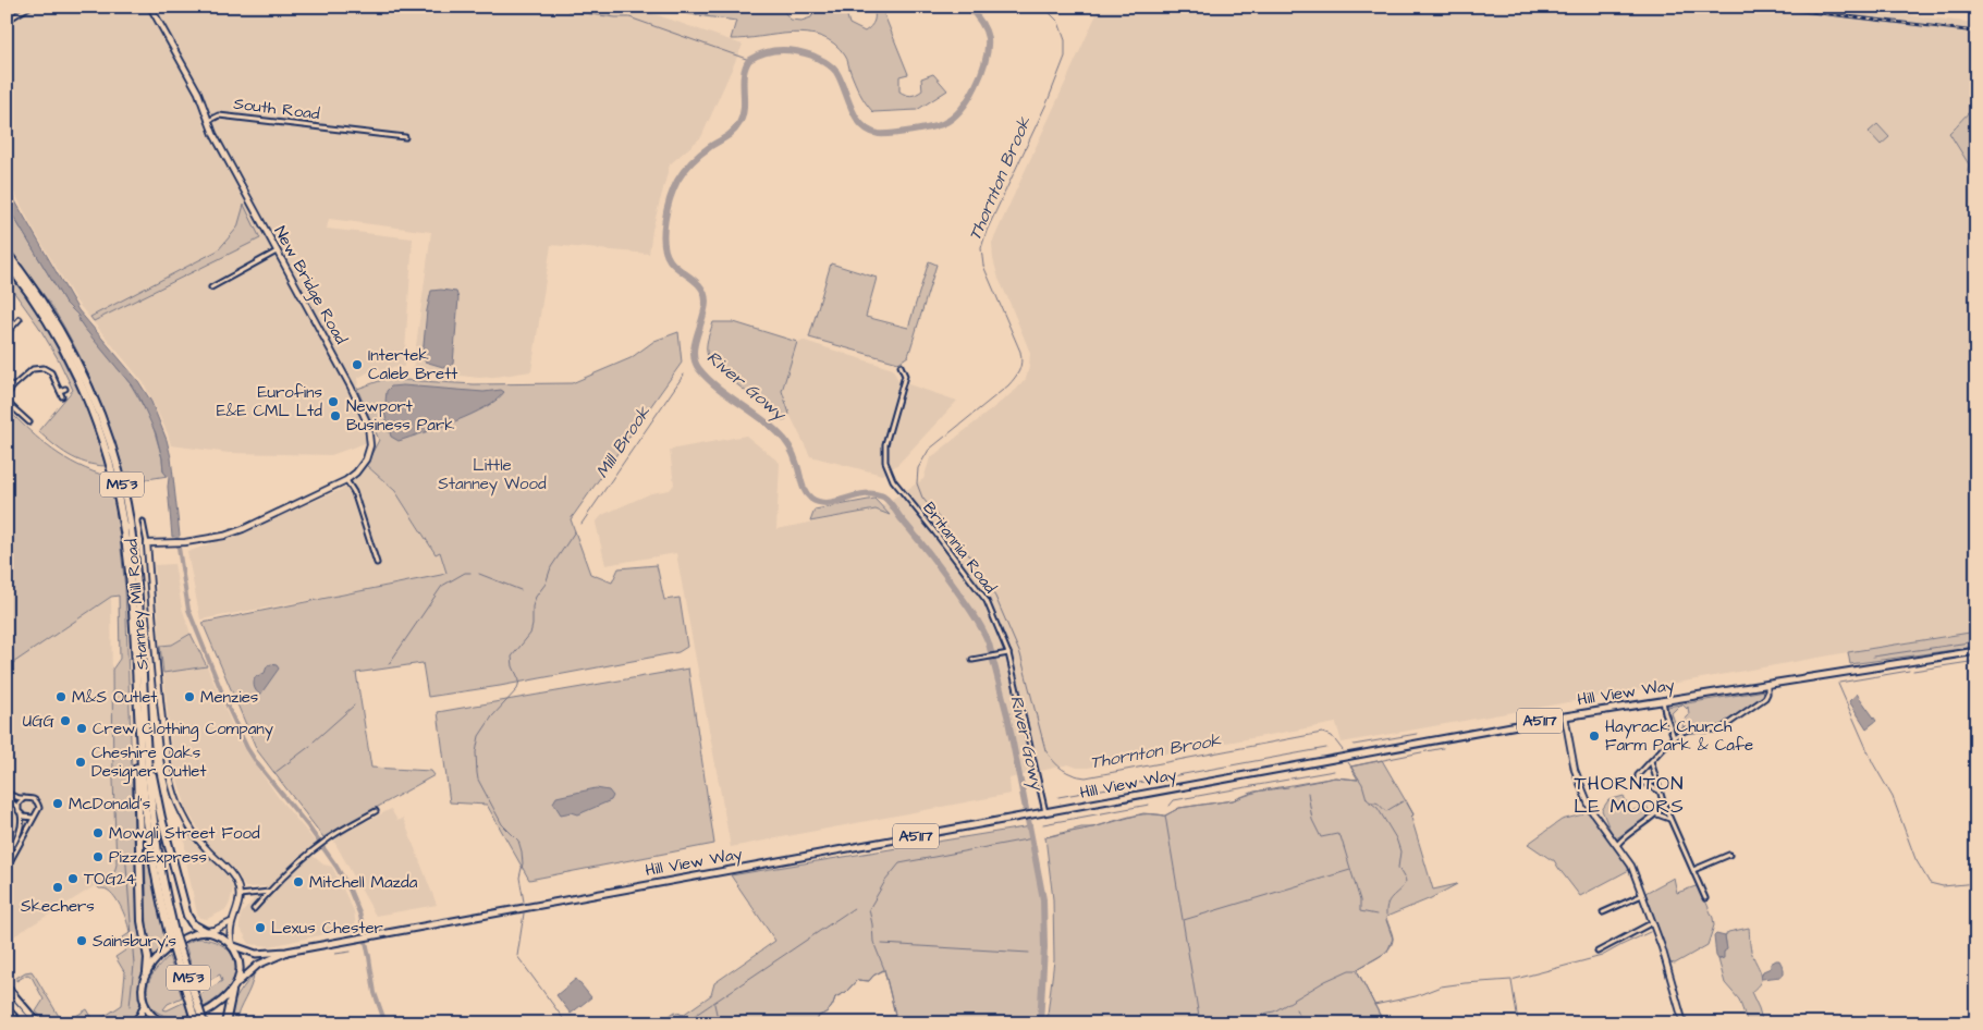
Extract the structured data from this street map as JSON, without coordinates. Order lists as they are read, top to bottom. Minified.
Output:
{"streets":{"highway":["M53"],"main road":["Hill View Way","A5117"],"street":["South Road","New Bridge Road","Britannia Road","Stanney Mill Road"]},"crossings":[["South Road","New Bridge Road"],["New Bridge Road","Stanney Mill Road"],["M53","Hill View Way"],["Britannia Road","Hill View Way"]],"districts":["THORNTON LE MOORS"],"water":["Thornton Brook","River Gowy","Mill Brook"],"parks":["Little Stanney Wood"],"places":["Intertek Caleb Brett","Eurofins E&E CML Ltd","Newport Business Park","M&S Outlet","Menzies","UGG","Crew Clothing Company","Hayrack Church Farm Park & Cafe","Cheshire Oaks Designer Outlet","McDonald's","Mowgli Street Food","PizzaExpress","TOG24","Mitchell Mazda","Skechers","Lexus Chester","Sainsbury's"]}
